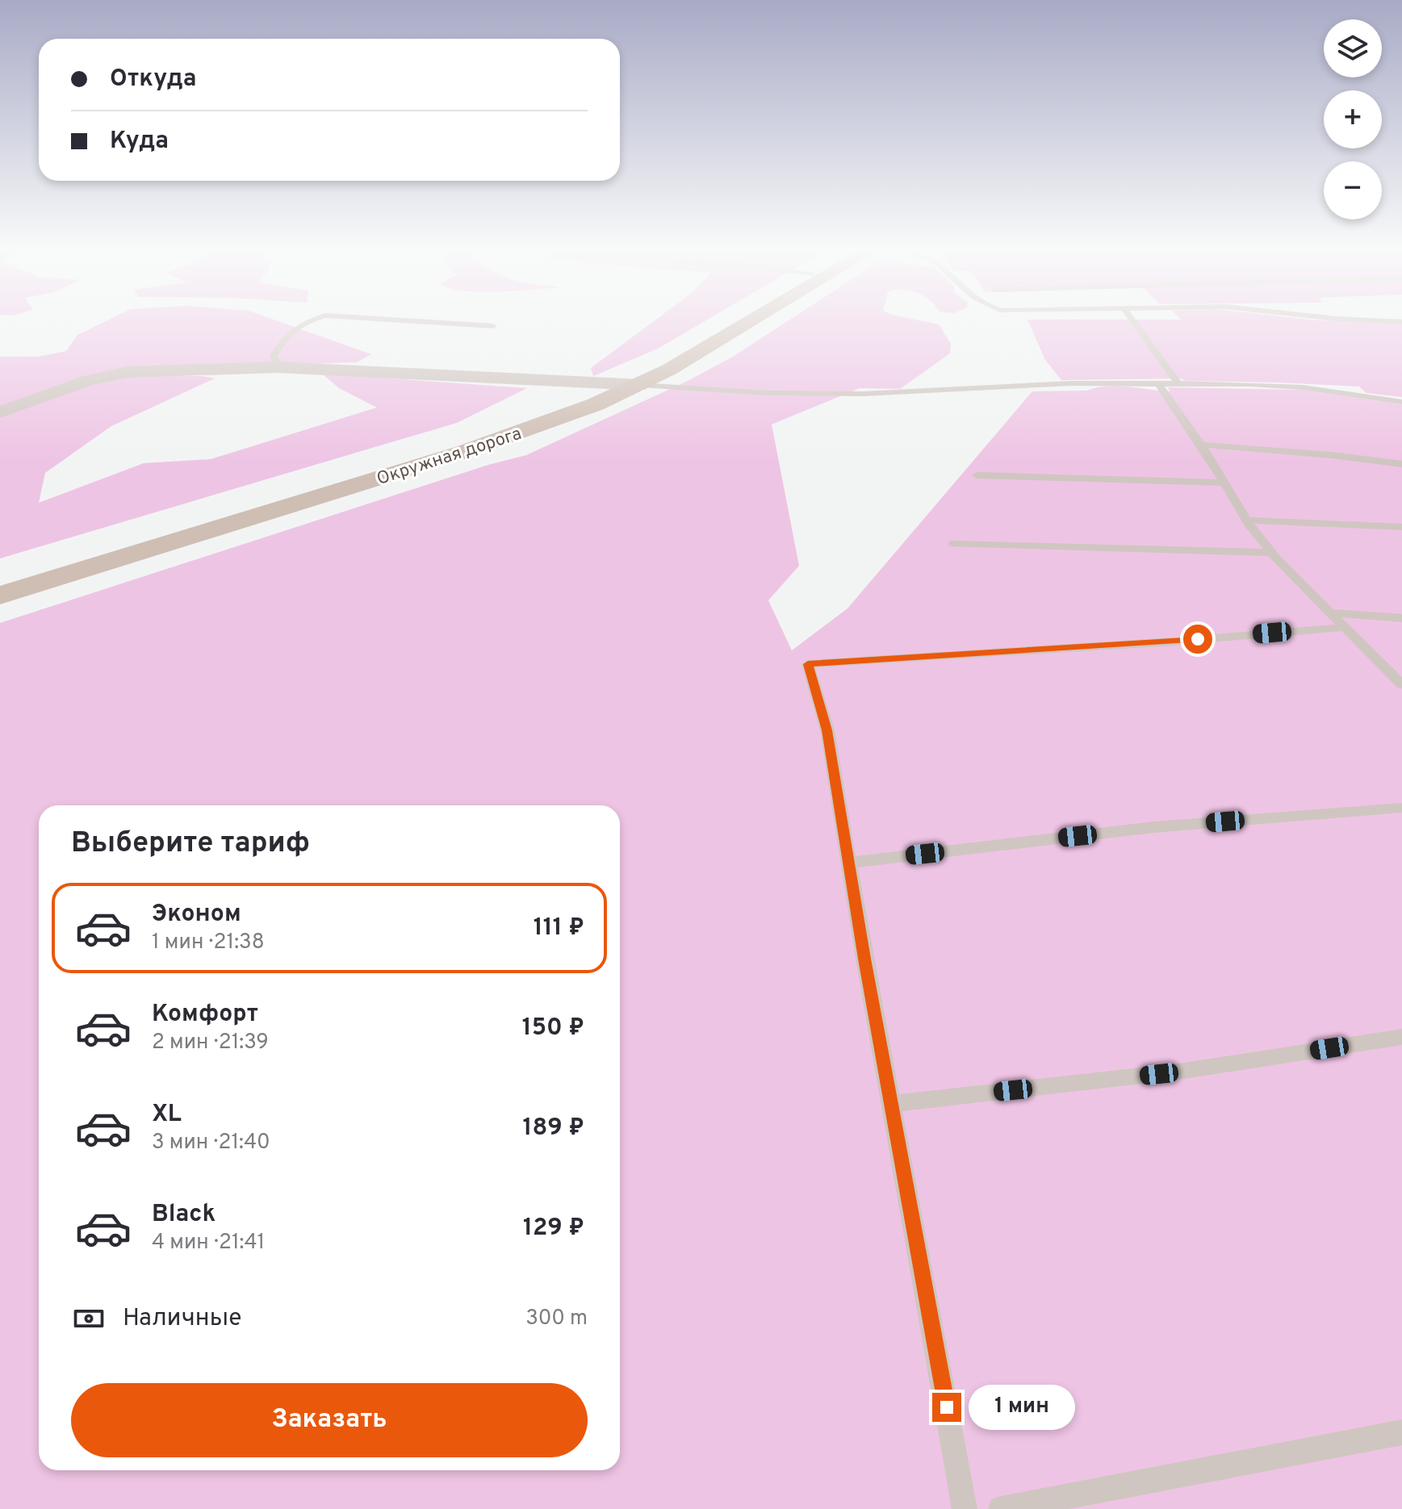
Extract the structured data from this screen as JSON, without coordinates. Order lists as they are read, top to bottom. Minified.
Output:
{"streets":{"main road":["Окружная дорога"]},"page":{"map_buttons":["+","−"],"banner":["Откуда","Куда"],"heading":"Выберите тариф","list":[{"name":"Эконом","note":"1 мин · 21:38","value":"111 ₽"},{"name":"Комфорт","note":"2 мин · 21:39","value":"150 ₽"},{"name":"XL","note":"3 мин · 21:40","value":"189 ₽"},{"name":"Black","note":"4 мин · 21:41","value":"129 ₽"}],"pay":["Наличные","300 m"],"buttons":"Заказать","bubble":"1 мин"}}
